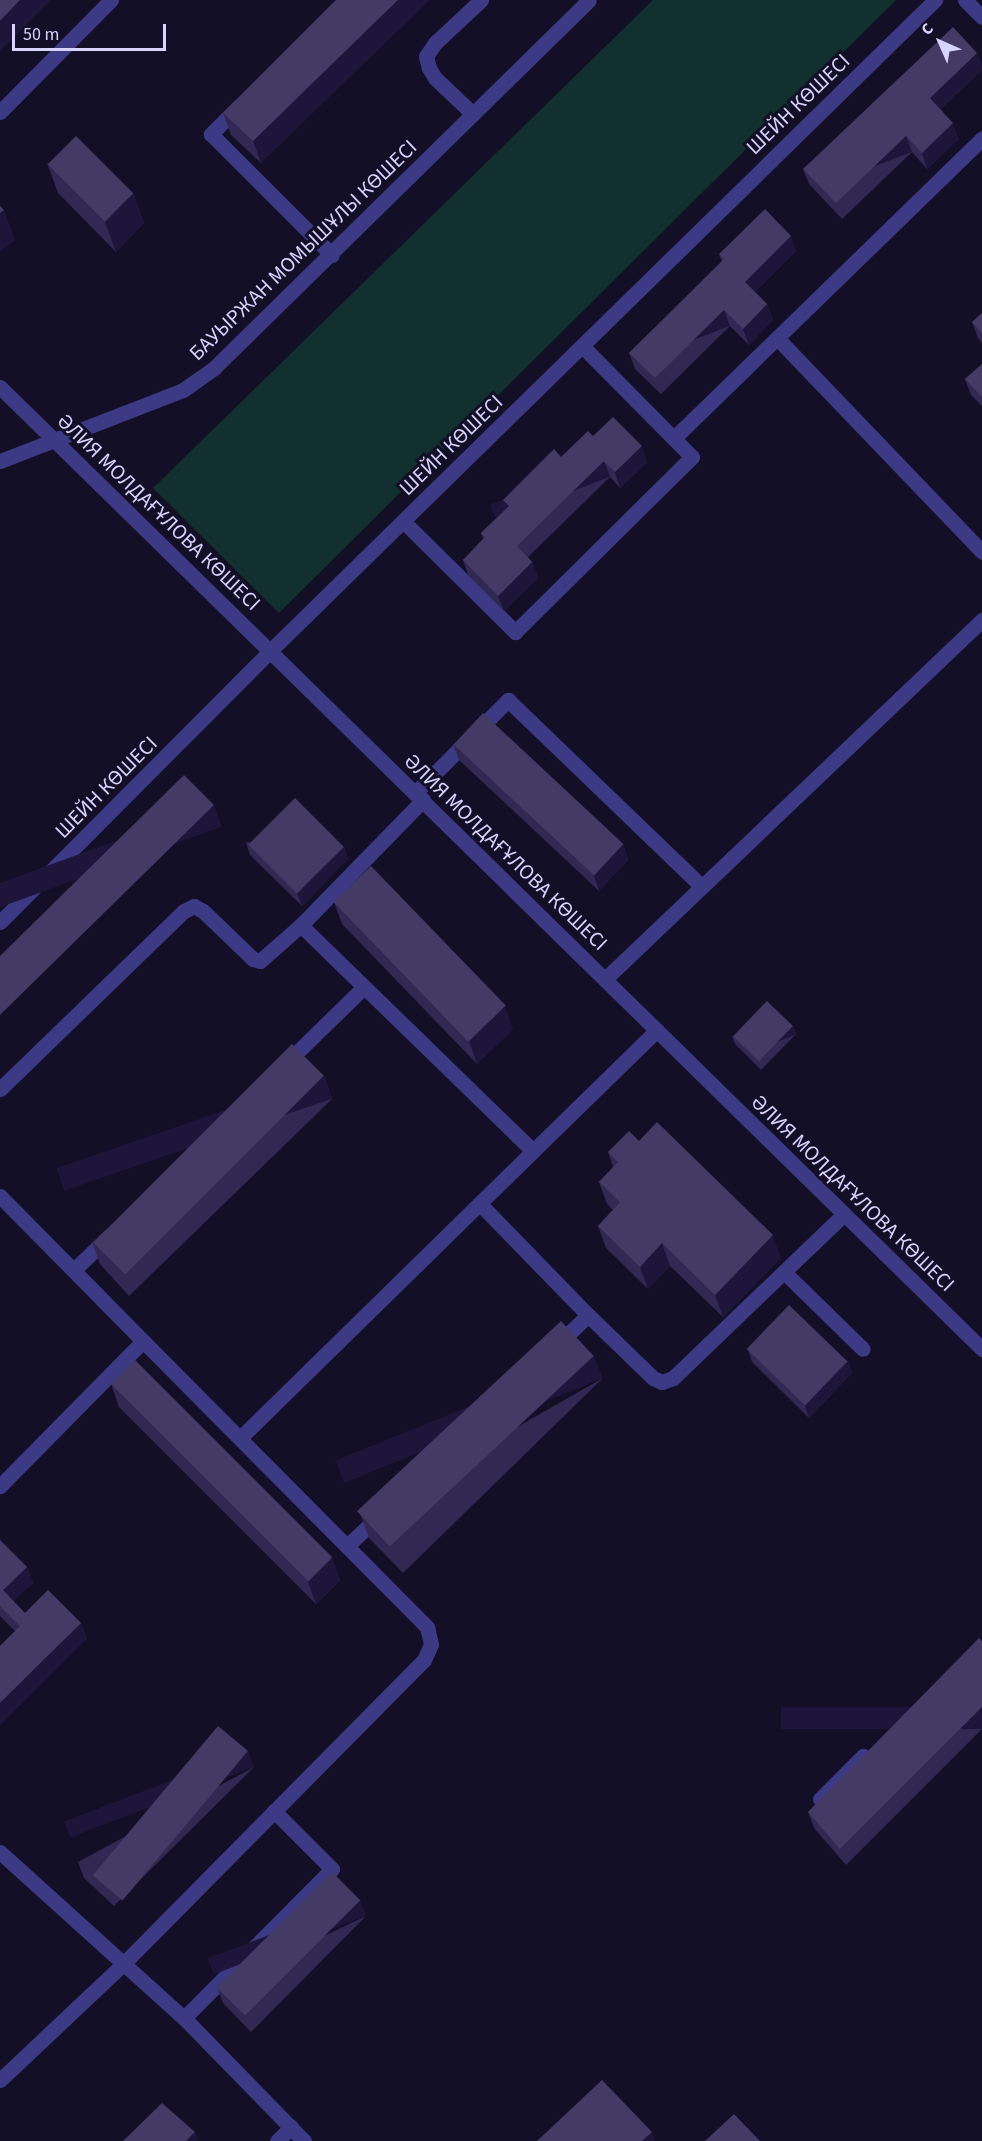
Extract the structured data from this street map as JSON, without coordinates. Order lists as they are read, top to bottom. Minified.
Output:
{"streets":{"street":["ШЕЙН КӨШЕСІ","БАУЫРЖАН МОМЫШҰЛЫ КӨШЕСІ","ӘЛИЯ МОЛДАҒҰЛОВА КӨШЕСІ"]},"crossings":[["ШЕЙН КӨШЕСІ","ӘЛИЯ МОЛДАҒҰЛОВА КӨШЕСІ"],["БАУЫРЖАН МОМЫШҰЛЫ КӨШЕСІ","ӘЛИЯ МОЛДАҒҰЛОВА КӨШЕСІ"]],"scale_bar":"50 m","north":"top left"}
